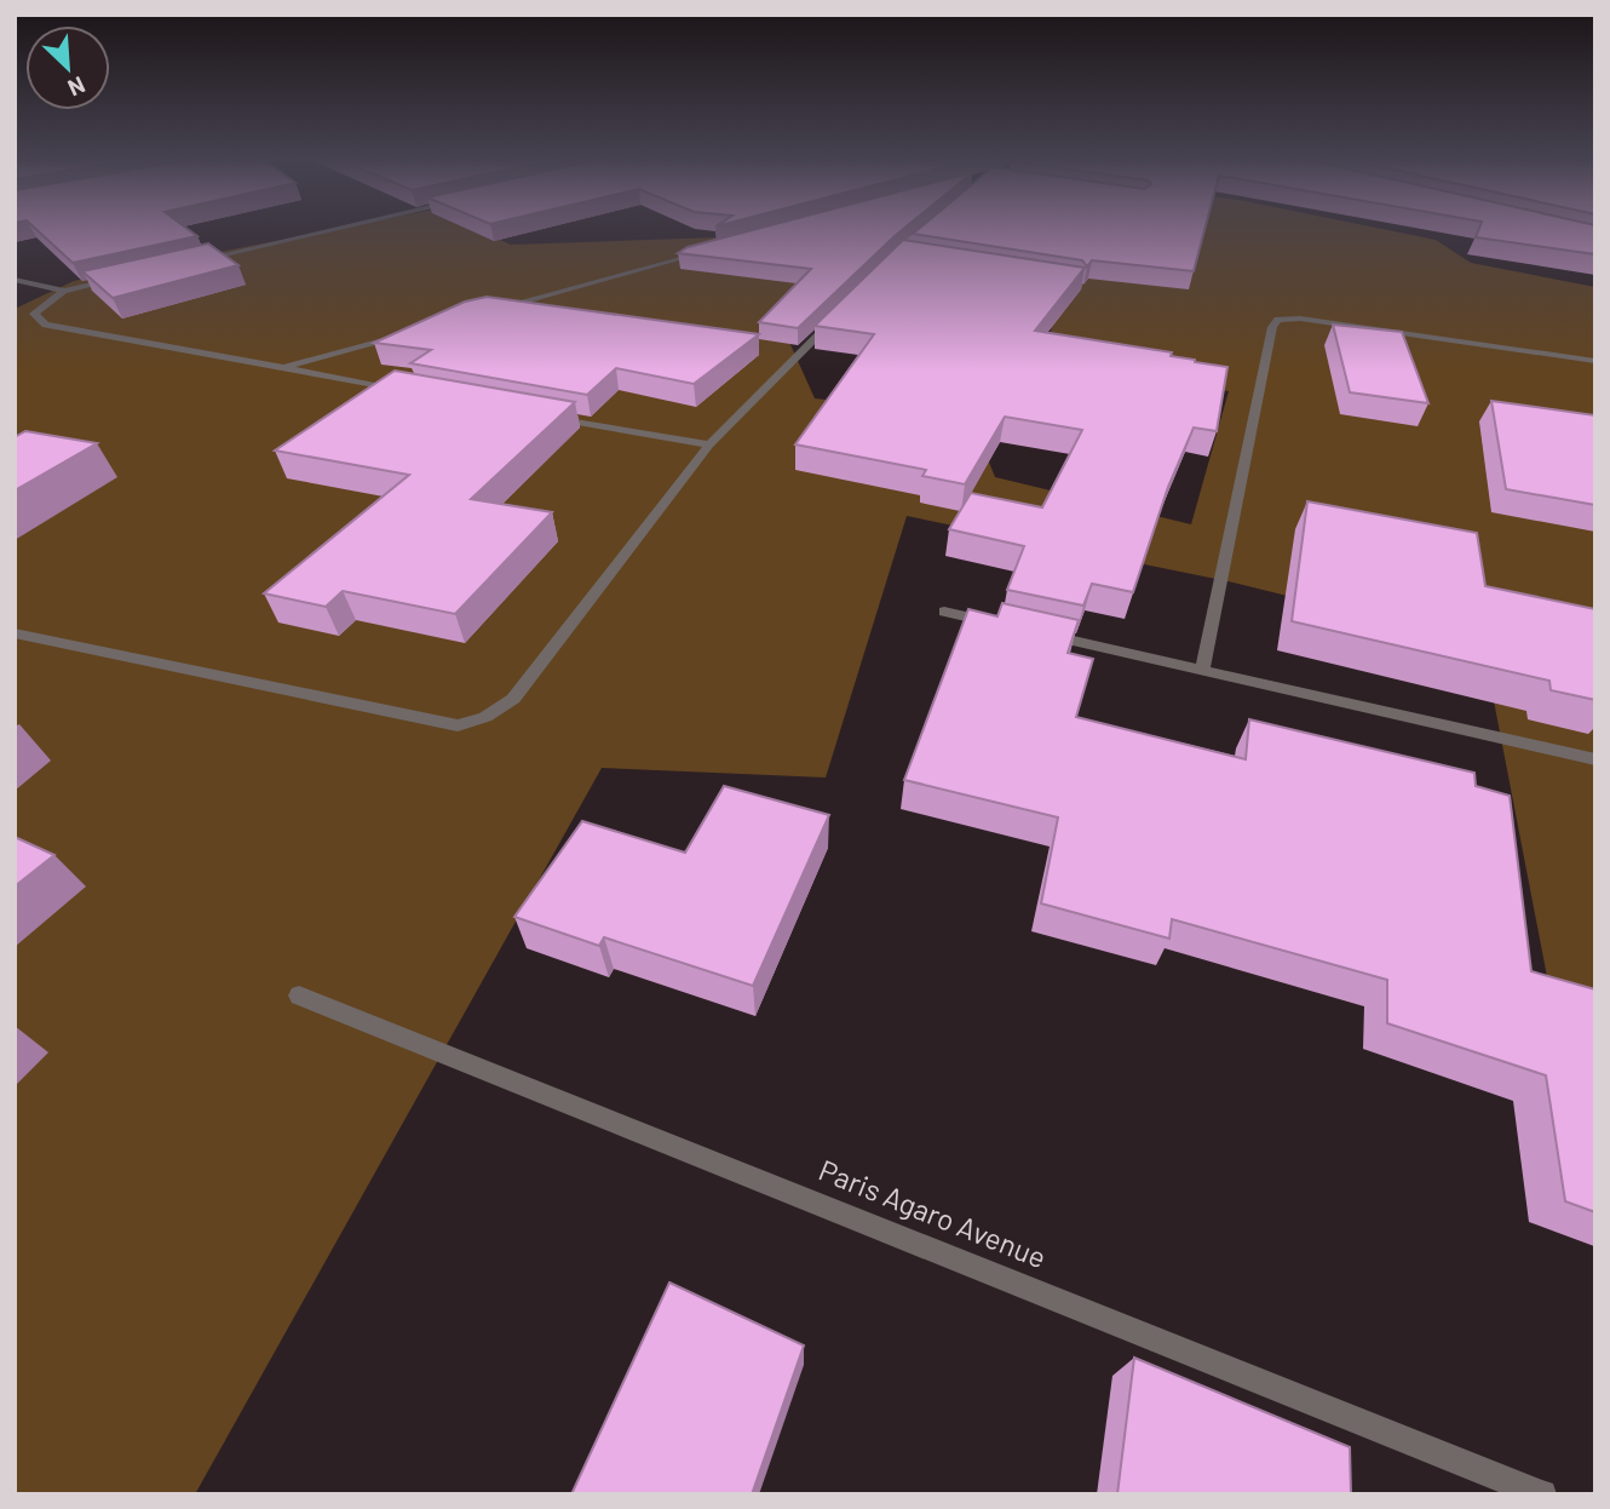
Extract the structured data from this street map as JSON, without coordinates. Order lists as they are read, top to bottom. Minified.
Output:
{"streets":{"street":["Paris Agaro Avenue"]},"north":"bottom right"}
